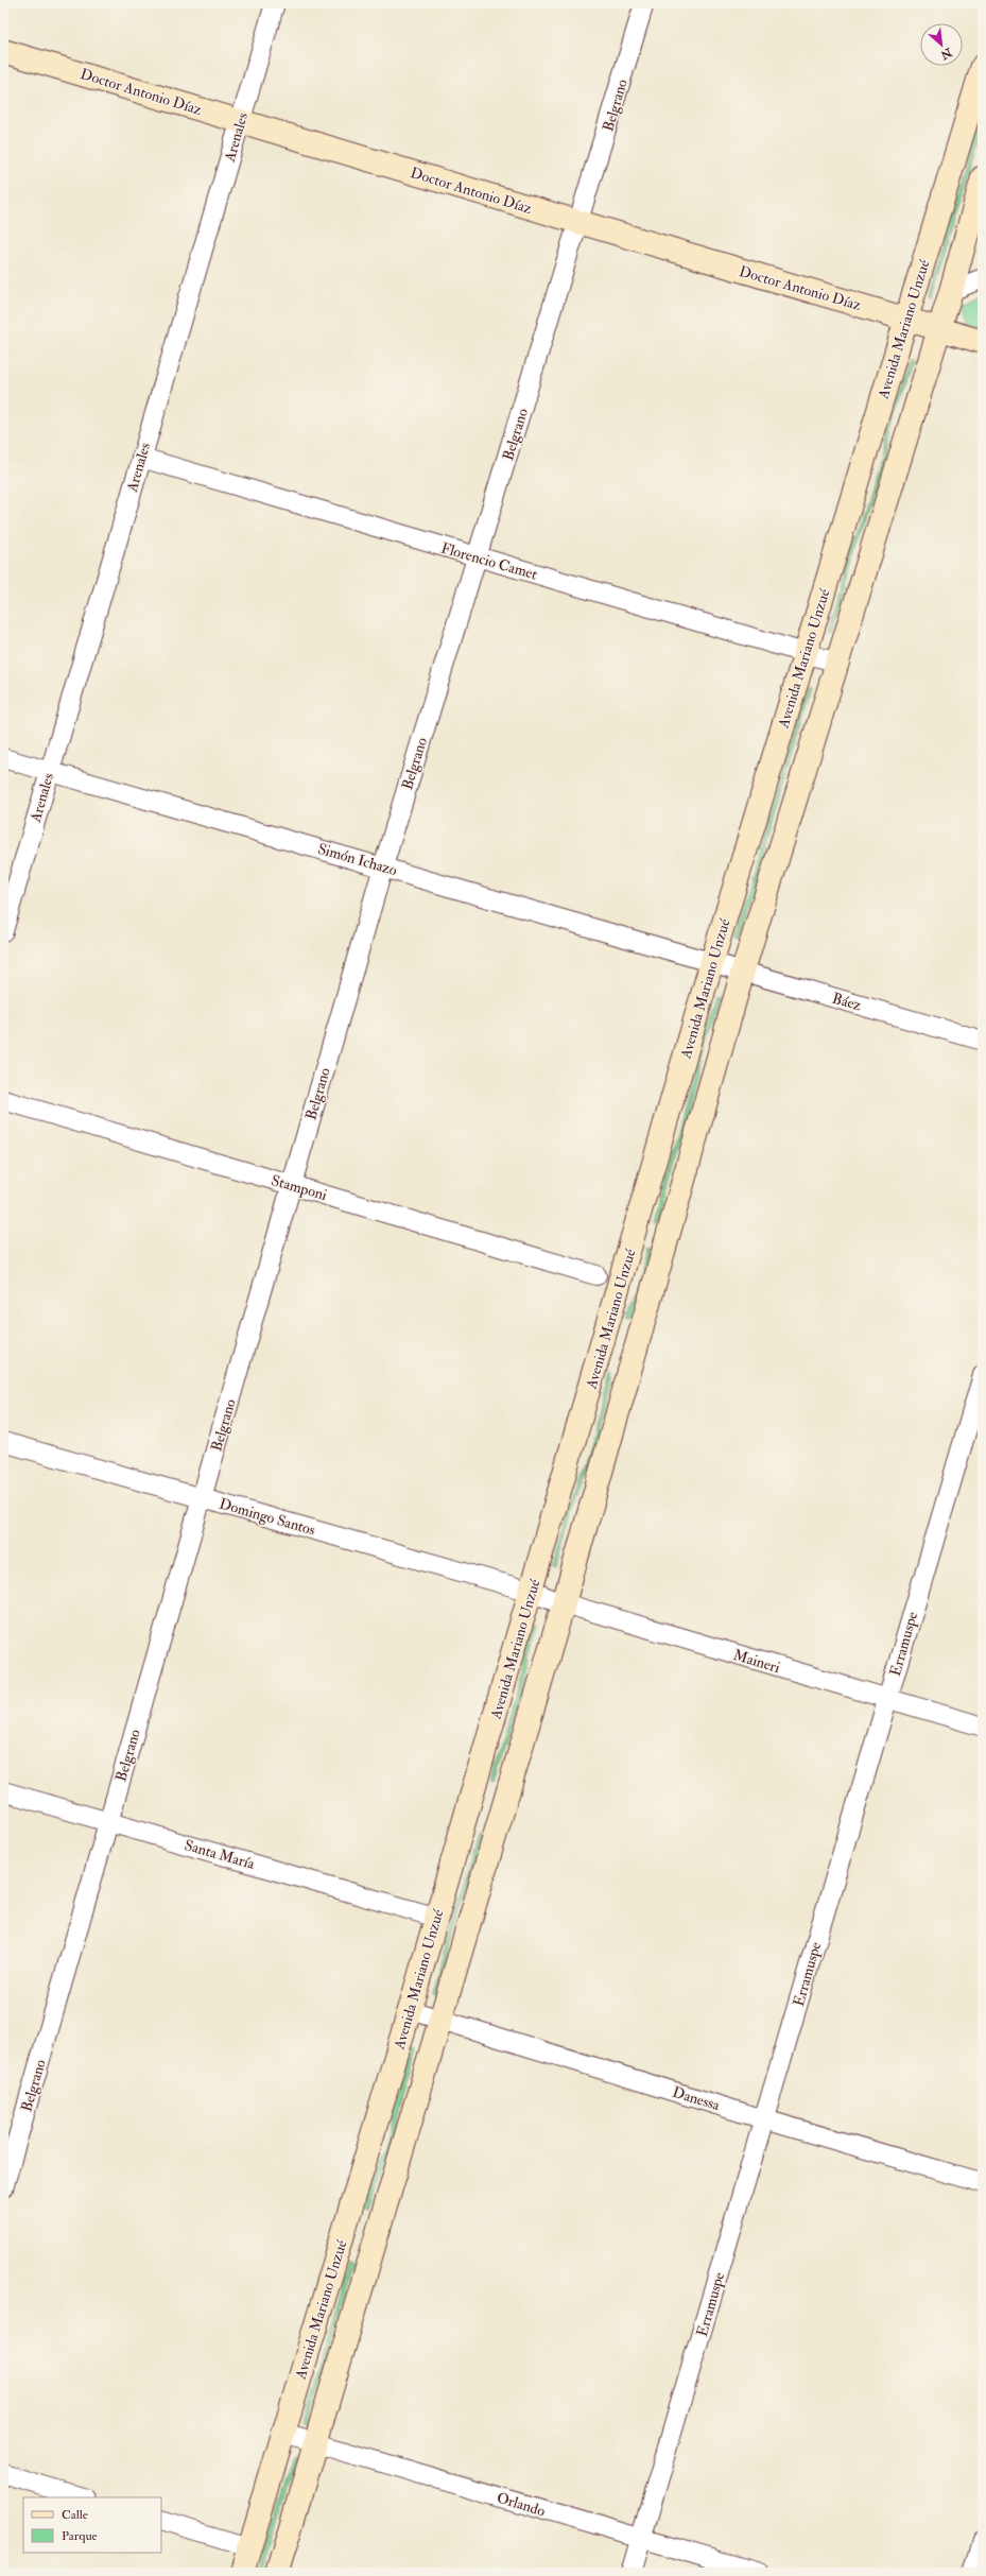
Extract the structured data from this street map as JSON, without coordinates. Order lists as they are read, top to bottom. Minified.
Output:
{"streets":{"main road":["Doctor Antonio Díaz","Avenida Mariano Unzué"],"street":["Belgrano","Arenales","Florencio Camet","Simón Ichazo","Báez","Stamponi","Domingo Santos","Erramuspe","Maineri","Santa María","Danessa","Orlando"]},"crossings":[["Doctor Antonio Díaz","Belgrano"],["Doctor Antonio Díaz","Arenales"],["Doctor Antonio Díaz","Avenida Mariano Unzué"],["Belgrano","Florencio Camet"],["Belgrano","Simón Ichazo"],["Belgrano","Stamponi"],["Belgrano","Domingo Santos"],["Belgrano","Santa María"],["Arenales","Florencio Camet"],["Arenales","Simón Ichazo"],["Avenida Mariano Unzué","Florencio Camet"],["Avenida Mariano Unzué","Simón Ichazo"],["Avenida Mariano Unzué","Báez"],["Avenida Mariano Unzué","Domingo Santos"],["Avenida Mariano Unzué","Maineri"],["Avenida Mariano Unzué","Santa María"],["Avenida Mariano Unzué","Danessa"],["Avenida Mariano Unzué","Orlando"],["Simón Ichazo","Báez"],["Domingo Santos","Maineri"],["Erramuspe","Maineri"],["Erramuspe","Danessa"],["Erramuspe","Orlando"]],"legend":["Calle","Parque"],"north":"bottom right"}
